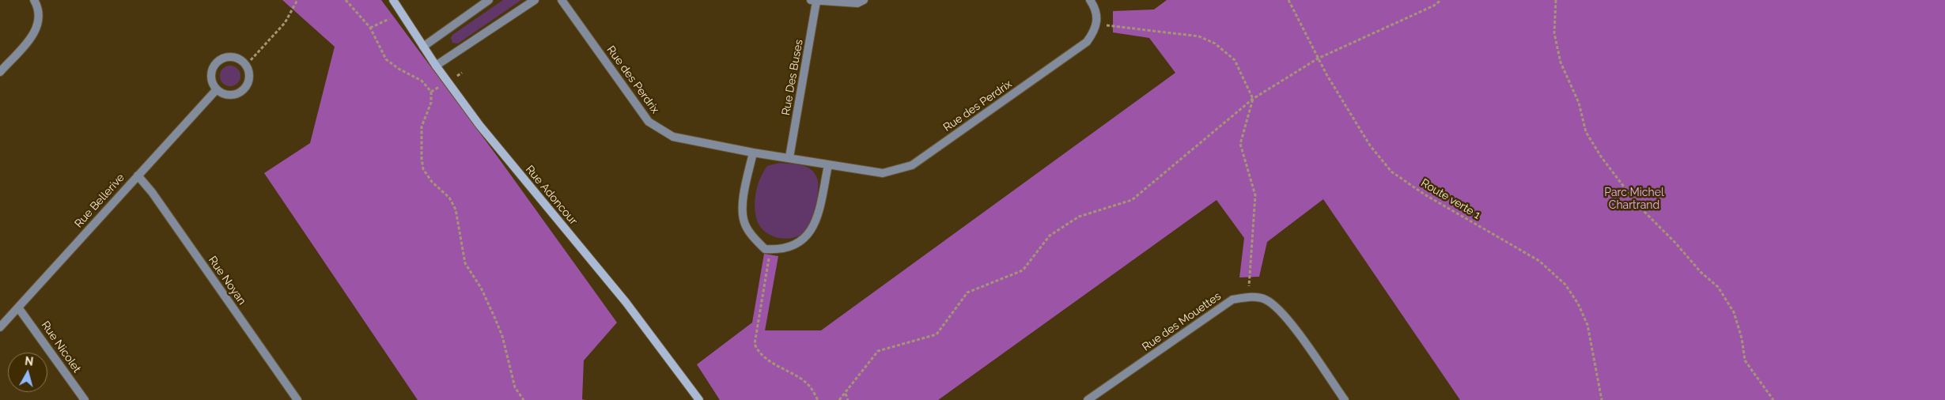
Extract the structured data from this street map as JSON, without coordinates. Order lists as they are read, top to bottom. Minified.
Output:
{"streets":{"street":["Rue Des Buses","Rue des Perdrix","Rue Adoncour","Rue Bellerive","Rue Noyan","Rue des Mouettes","Rue Nicolet"],"path":["Route verte 1"]},"crossings":[["Rue Des Buses","Rue des Perdrix"],["Rue Bellerive","Rue Noyan"],["Rue Bellerive","Rue Nicolet"]],"parks":["Parc Michel Chartrand"],"north":"top"}
